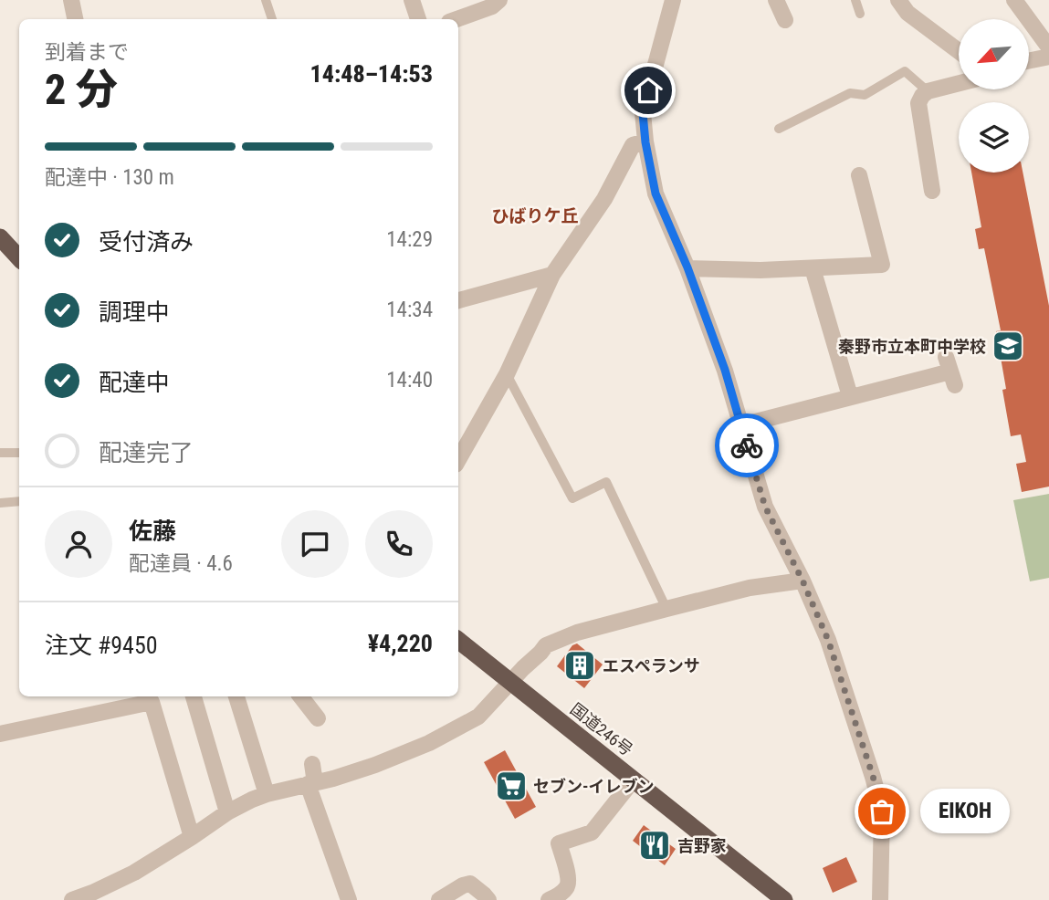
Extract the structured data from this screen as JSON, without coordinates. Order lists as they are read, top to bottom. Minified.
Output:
{"streets":{"highway":["国道246号"]},"districts":["ひばりケ丘"],"places":{"school or university":["秦野市立本町中学校"],"building":["エスペランサ"],"supermarket":["セブン-イレブン"],"other":["EIKOH"],"restaurant":["吉野家"]},"north":"bottom left","page":{"heading":["2 分","到着まで","14:48–14:53"],"panel":["佐藤","配達員 · 4.6","注文 #9450","¥4,220"],"bar":"配達中 · 130 m","list":[["受付済み","14:29"],["調理中","14:34"],["配達中","14:40"],"配達完了"],"bubble":"EIKOH"}}
